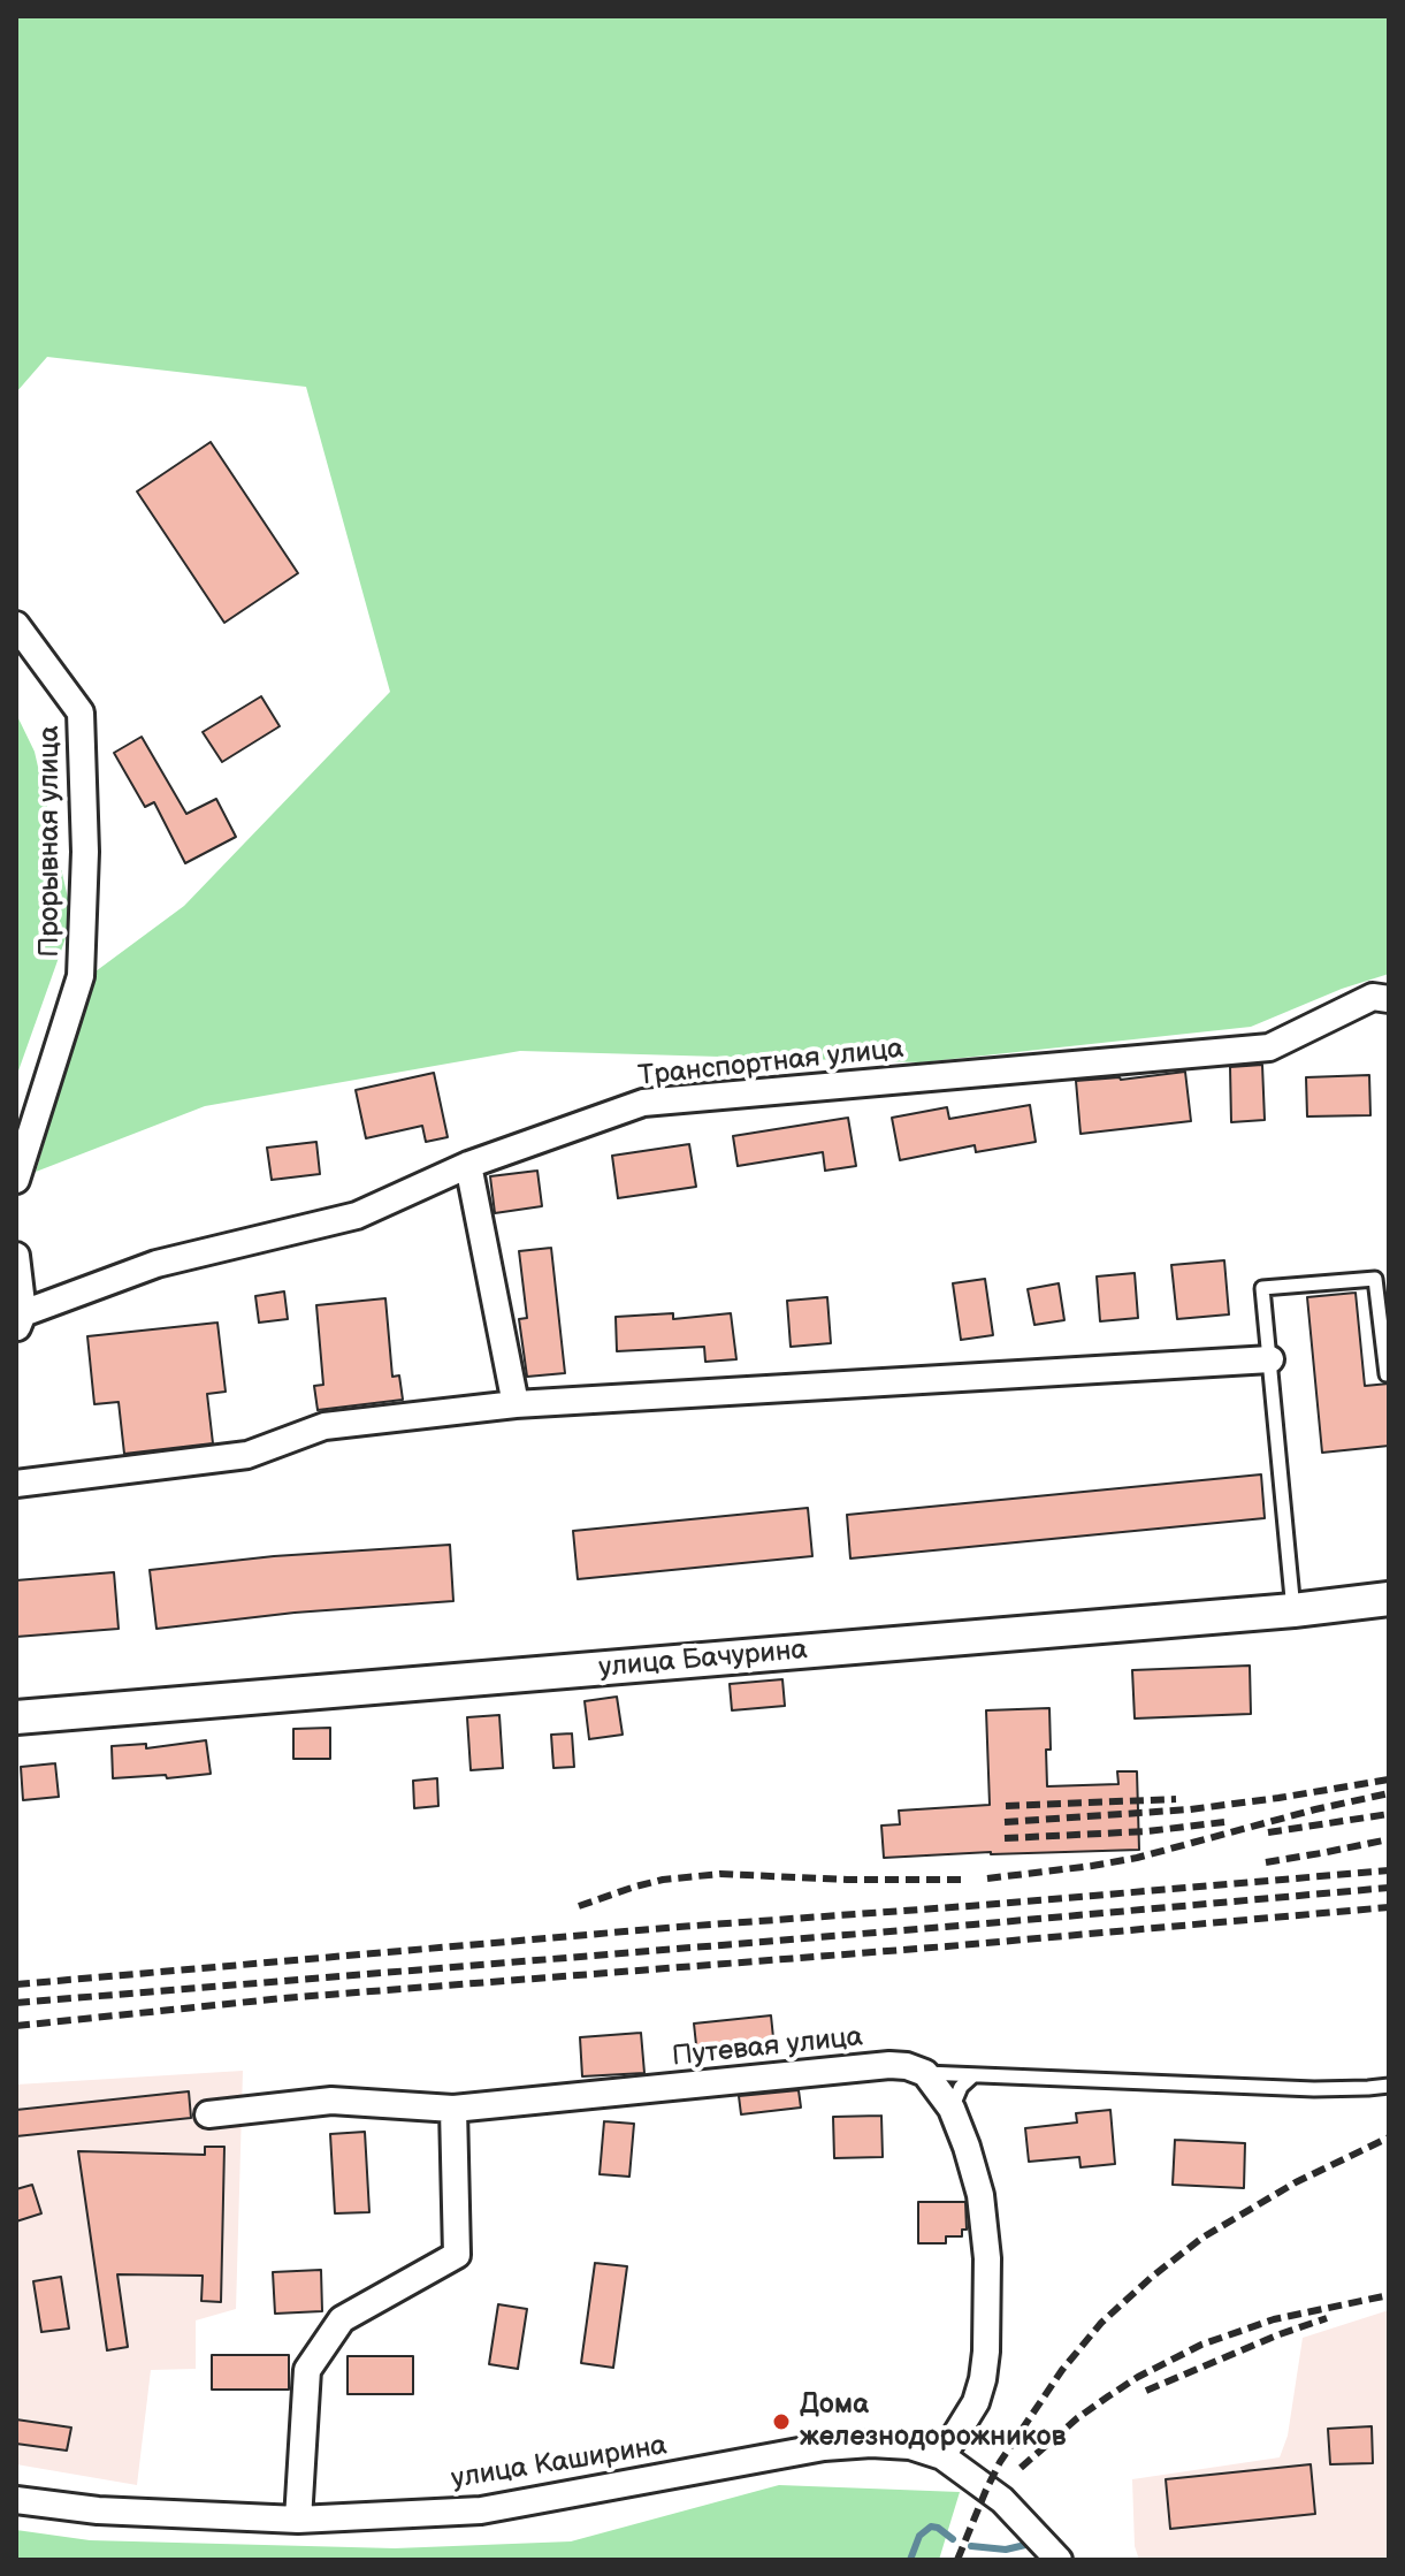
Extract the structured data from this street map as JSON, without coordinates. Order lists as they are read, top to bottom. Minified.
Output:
{"streets":{"street":["Прорывная улица","Транспортная улица","улица Бачурина","Путевая улица","улица Каширина"]},"places":["Дома железнодорожников"]}
